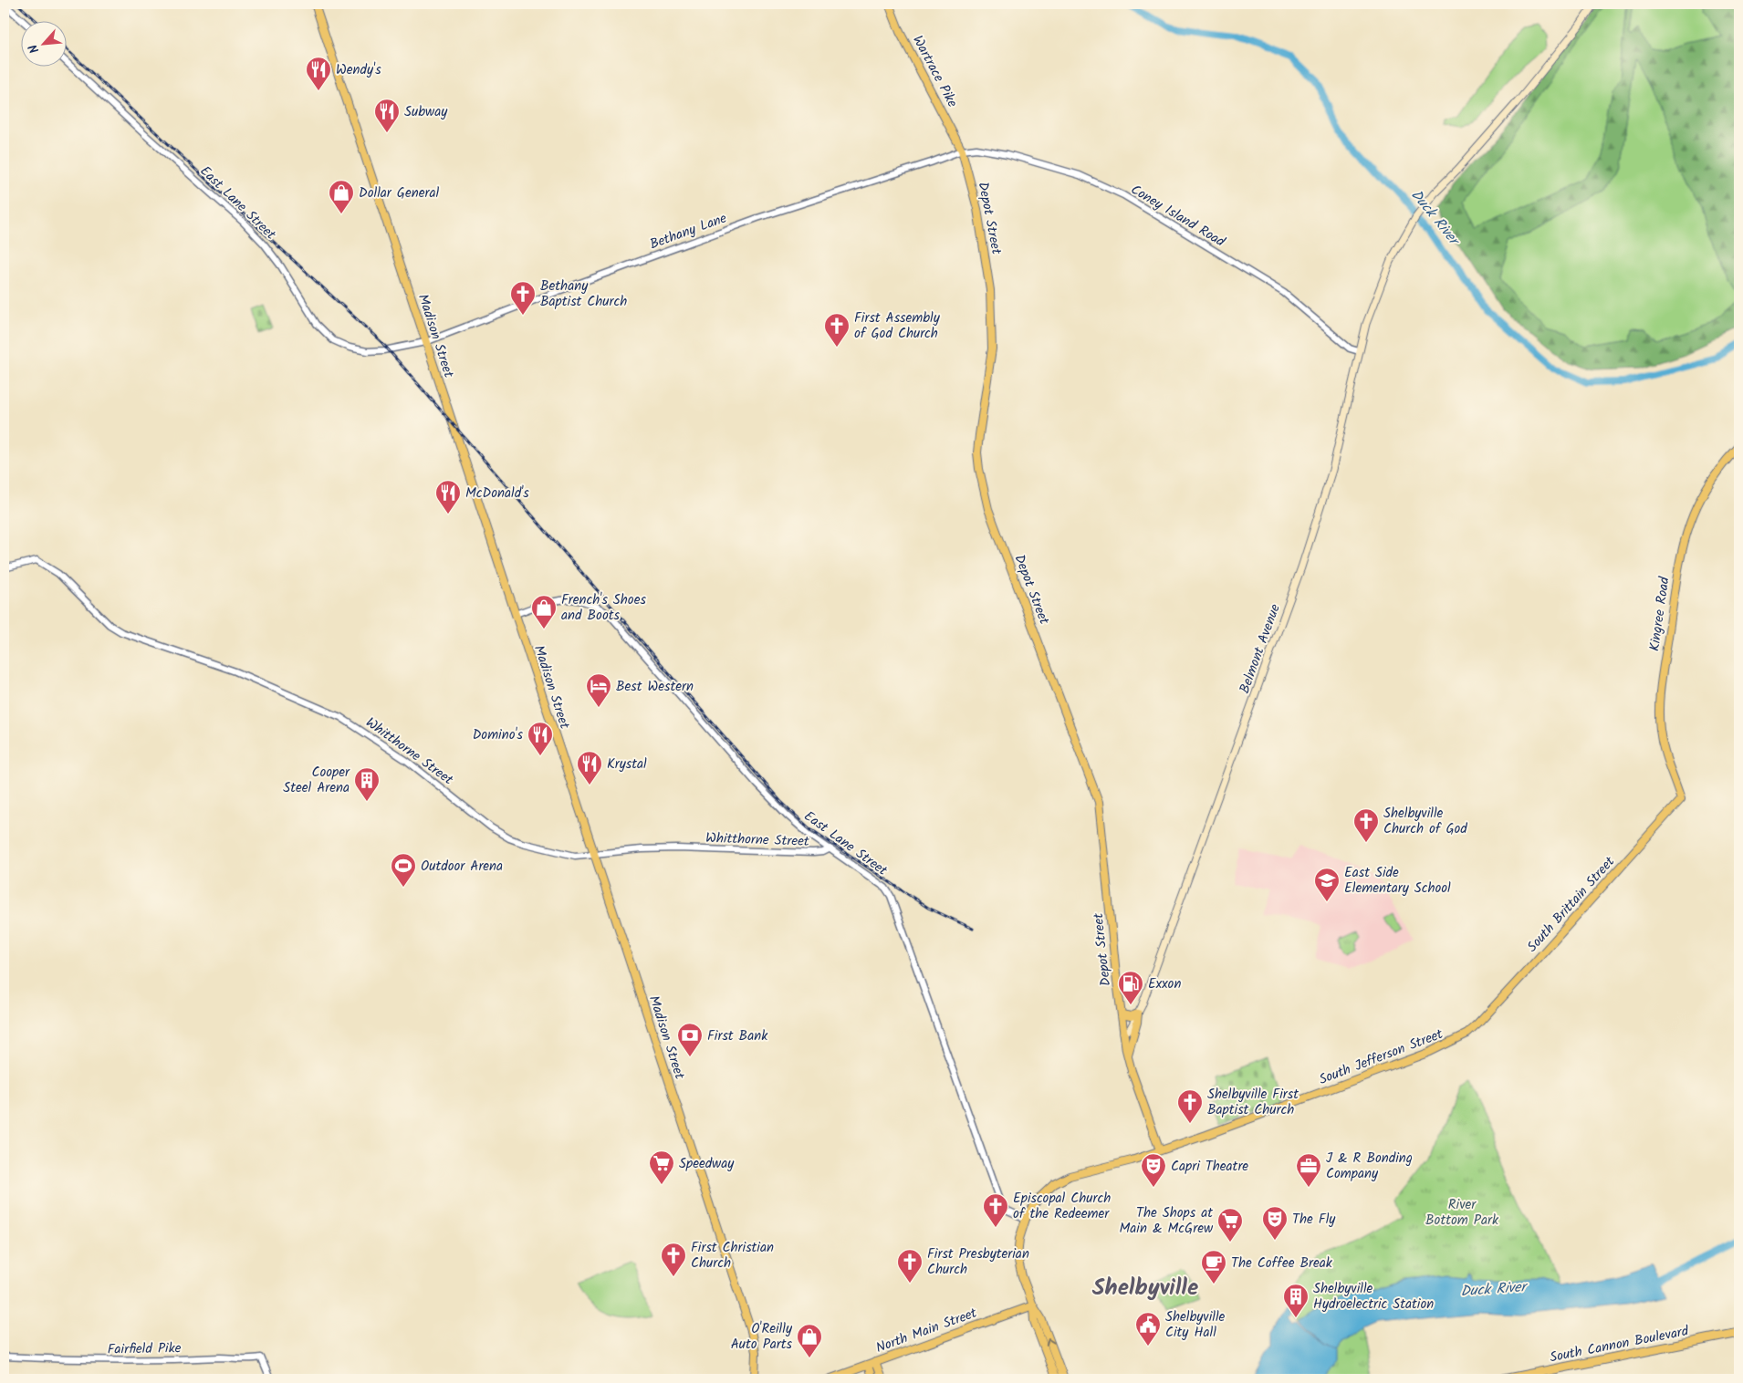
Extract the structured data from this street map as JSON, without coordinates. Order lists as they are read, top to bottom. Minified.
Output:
{"streets":{"highway":["South Cannon Boulevard"],"main road":["Wartrace Pike","Depot Street","Madison Street","Kingree Road","Belmont Avenue","South Brittain Street","South Jefferson Street","North Main Street"],"street":["East Lane Street","Coney Island Road","Bethany Lane","Whitthorne Street","Fairfield Pike"]},"crossings":[["Wartrace Pike","Coney Island Road"],["Wartrace Pike","Depot Street"],["Wartrace Pike","Bethany Lane"],["East Lane Street","Bethany Lane"],["East Lane Street","Madison Street"],["East Lane Street","Whitthorne Street"],["East Lane Street","South Jefferson Street"],["Coney Island Road","Depot Street"],["Coney Island Road","Bethany Lane"],["Coney Island Road","Belmont Avenue"],["Depot Street","Bethany Lane"],["Depot Street","Belmont Avenue"],["Depot Street","South Jefferson Street"],["Bethany Lane","Madison Street"],["Madison Street","Whitthorne Street"],["Kingree Road","South Brittain Street"],["South Brittain Street","South Jefferson Street"]],"districts":["Shelbyville"],"water":["Duck River"],"parks":["River Bottom Park"],"places":{"restaurant":["Wendy's","Subway","McDonald's","Domino's","Krystal"],"shop":["Dollar General","French's Shoes and Boots","O'Reilly Auto Parts"],"church":["Bethany Baptist Church","First Assembly of God Church","Shelbyville Church of God","Shelbyville First Baptist Church","Episcopal Church of the Redeemer","First Christian Church","First Presbyterian Church"],"hotel":["Best Western"],"building":["Cooper Steel Arena","Shelbyville Hydroelectric Station"],"sports":["Outdoor Arena"],"school or university":["East Side Elementary School"],"fuel station":["Exxon"],"bank":["First Bank"],"supermarket":["Speedway","The Shops at Main & McGrew"],"theatre":["Capri Theatre","The Fly"],"office":["J & R Bonding Company"],"cafe":["The Coffee Break"],"public building":["Shelbyville City Hall"]},"north":"bottom left"}
